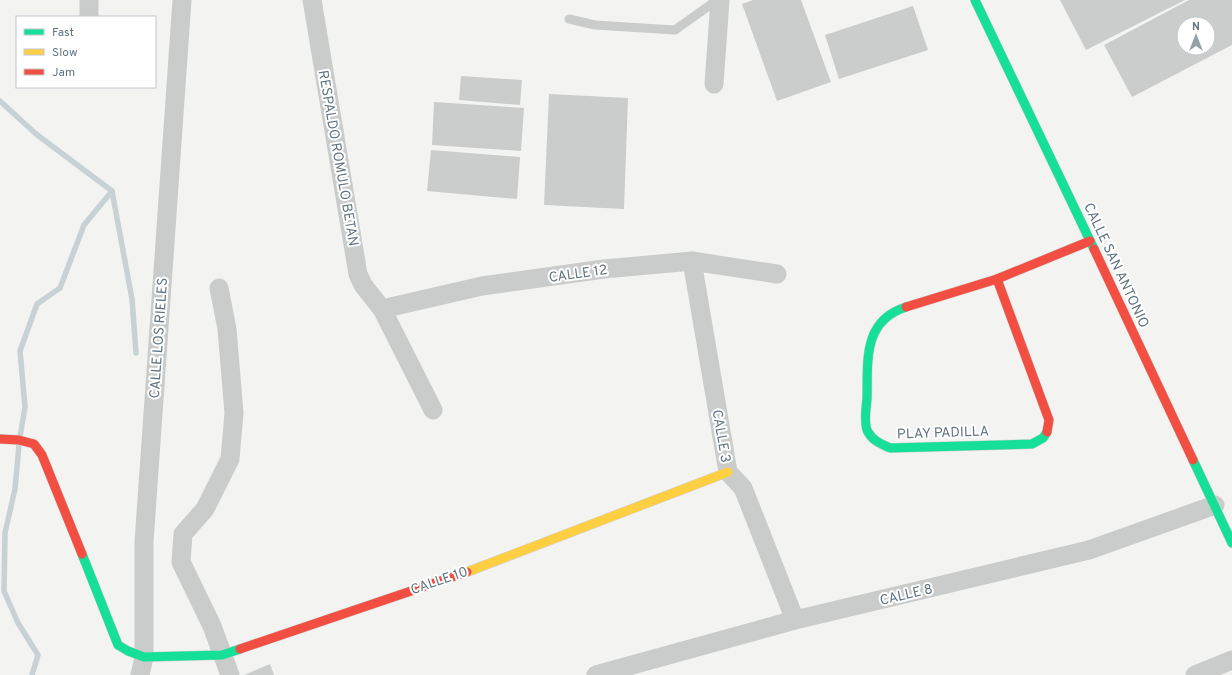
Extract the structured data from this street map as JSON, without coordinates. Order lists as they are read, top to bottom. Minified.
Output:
{"streets":{"street":["RESPALDO ROMULO BETAN","CALLE SAN ANTONIO","CALLE 12","CALLE LOS RIELES","PLAY PADILLA","CALLE 3","CALLE 10","CALLE 8"]},"crossings":[["RESPALDO ROMULO BETAN","CALLE 12"],["CALLE SAN ANTONIO","PLAY PADILLA"],["CALLE SAN ANTONIO","CALLE 8"],["CALLE 12","CALLE 3"],["CALLE LOS RIELES","CALLE 10"],["CALLE 3","CALLE 10"],["CALLE 3","CALLE 8"]],"legend":["Fast","Slow","Jam"],"north":"top"}
